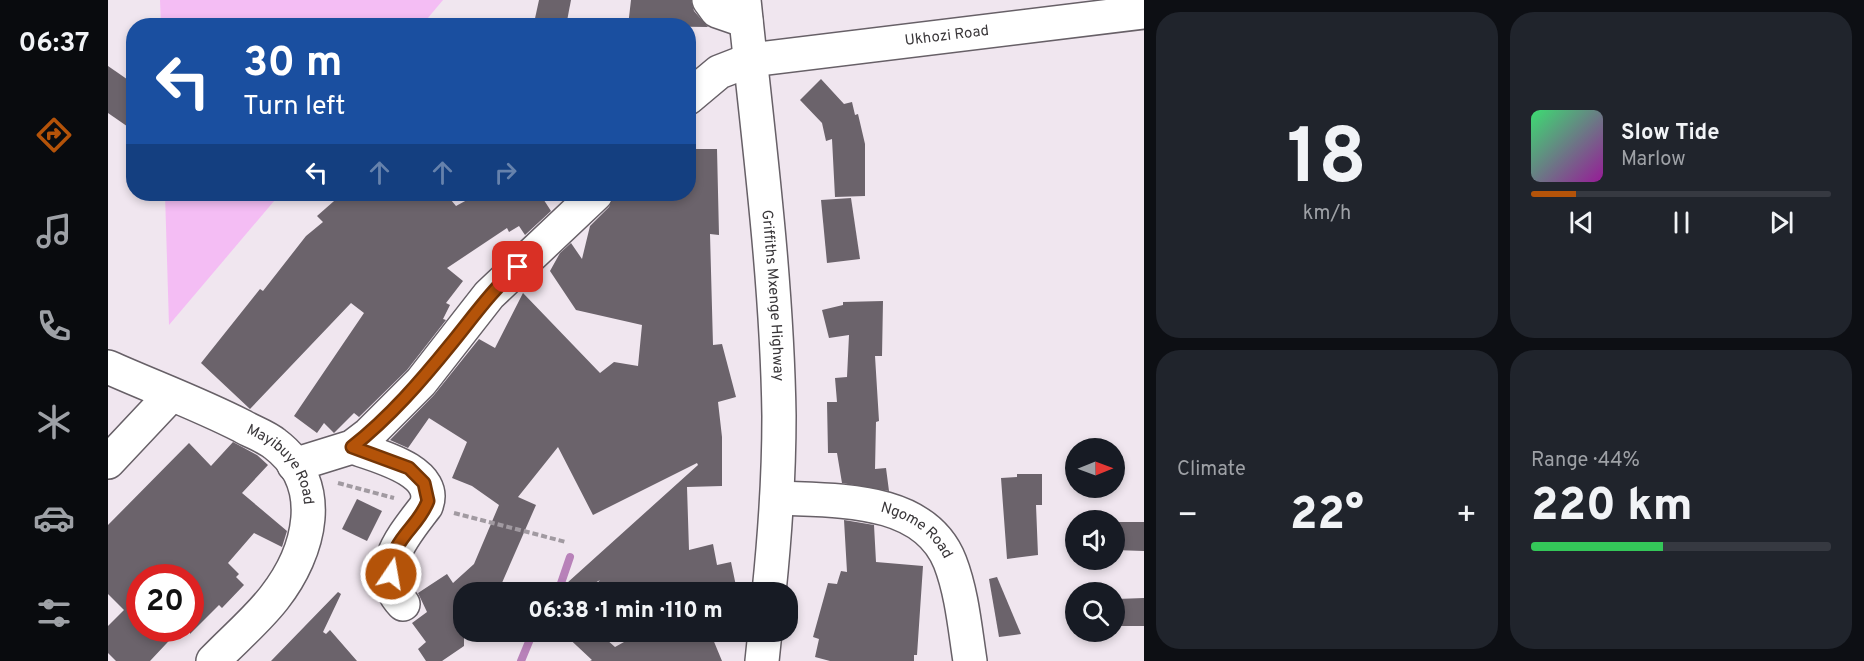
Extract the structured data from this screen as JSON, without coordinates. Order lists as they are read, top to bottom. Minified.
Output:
{"streets":{"street":["Ukhozi Road","Griffiths Mxenge Highway","Mayibuye Road","Ngome Road"]},"crossings":[["Ukhozi Road","Griffiths Mxenge Highway"],["Griffiths Mxenge Highway","Ngome Road"]],"north":"right","page":{"tabs":"06:37","tile":[["18","km/h"],"Climate",["Range · 44%","220 km"]],"turn":["30 m","Turn left"],"song":["Slow Tide","Marlow"],"heat":["−","22°","+"],"limit":"20","trip":"06:38 · 1 min · 110 m"}}
